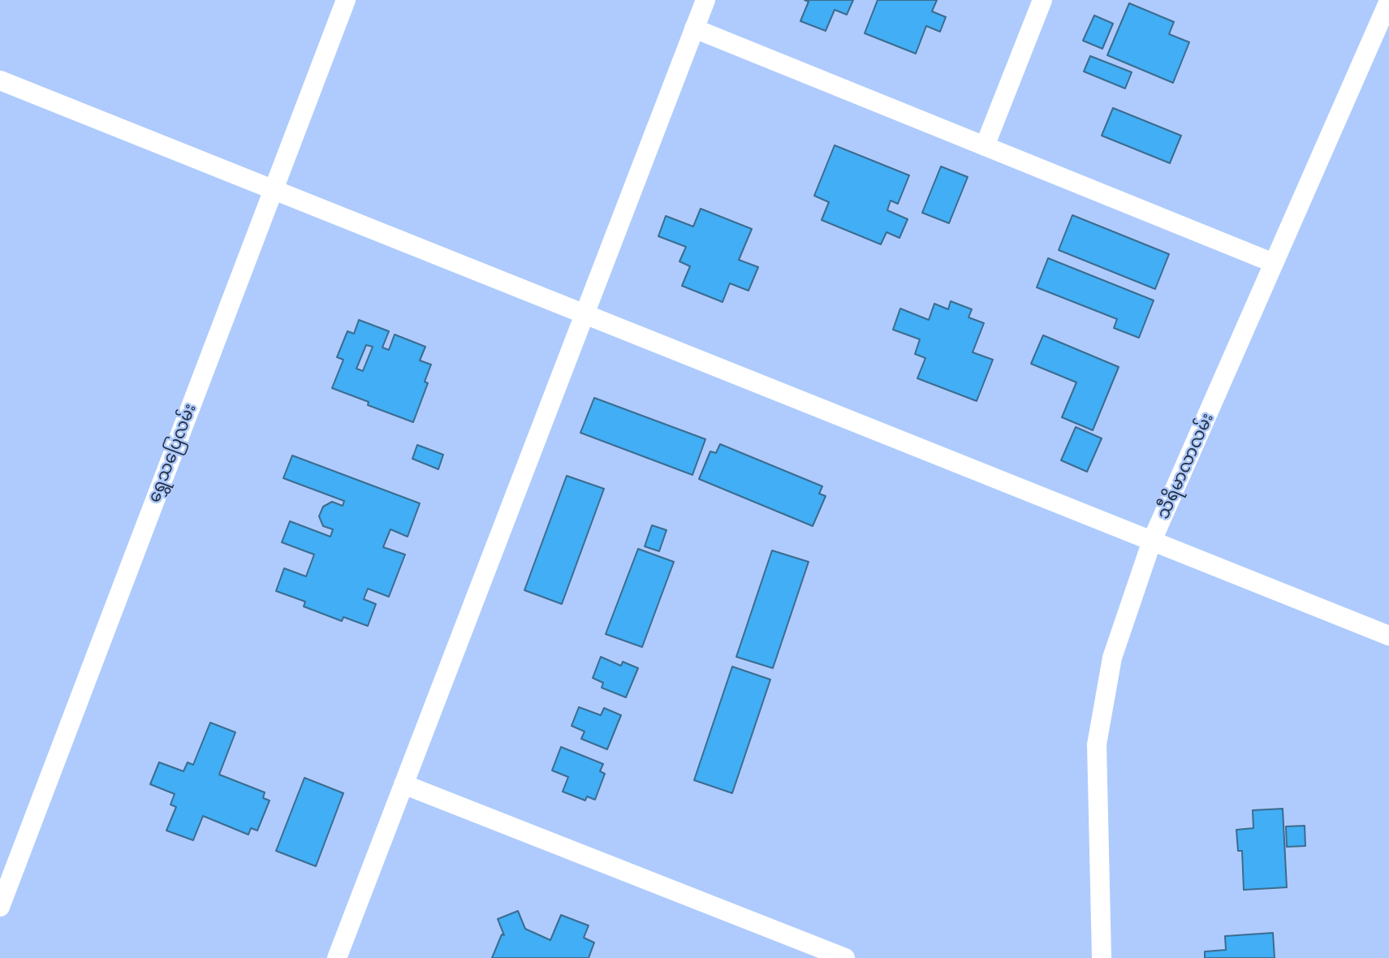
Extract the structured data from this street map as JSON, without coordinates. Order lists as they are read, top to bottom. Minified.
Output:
{"streets":{"street":["ရွှေသပြေလမ်း","သီရိမာလာလမ်း"]}}
